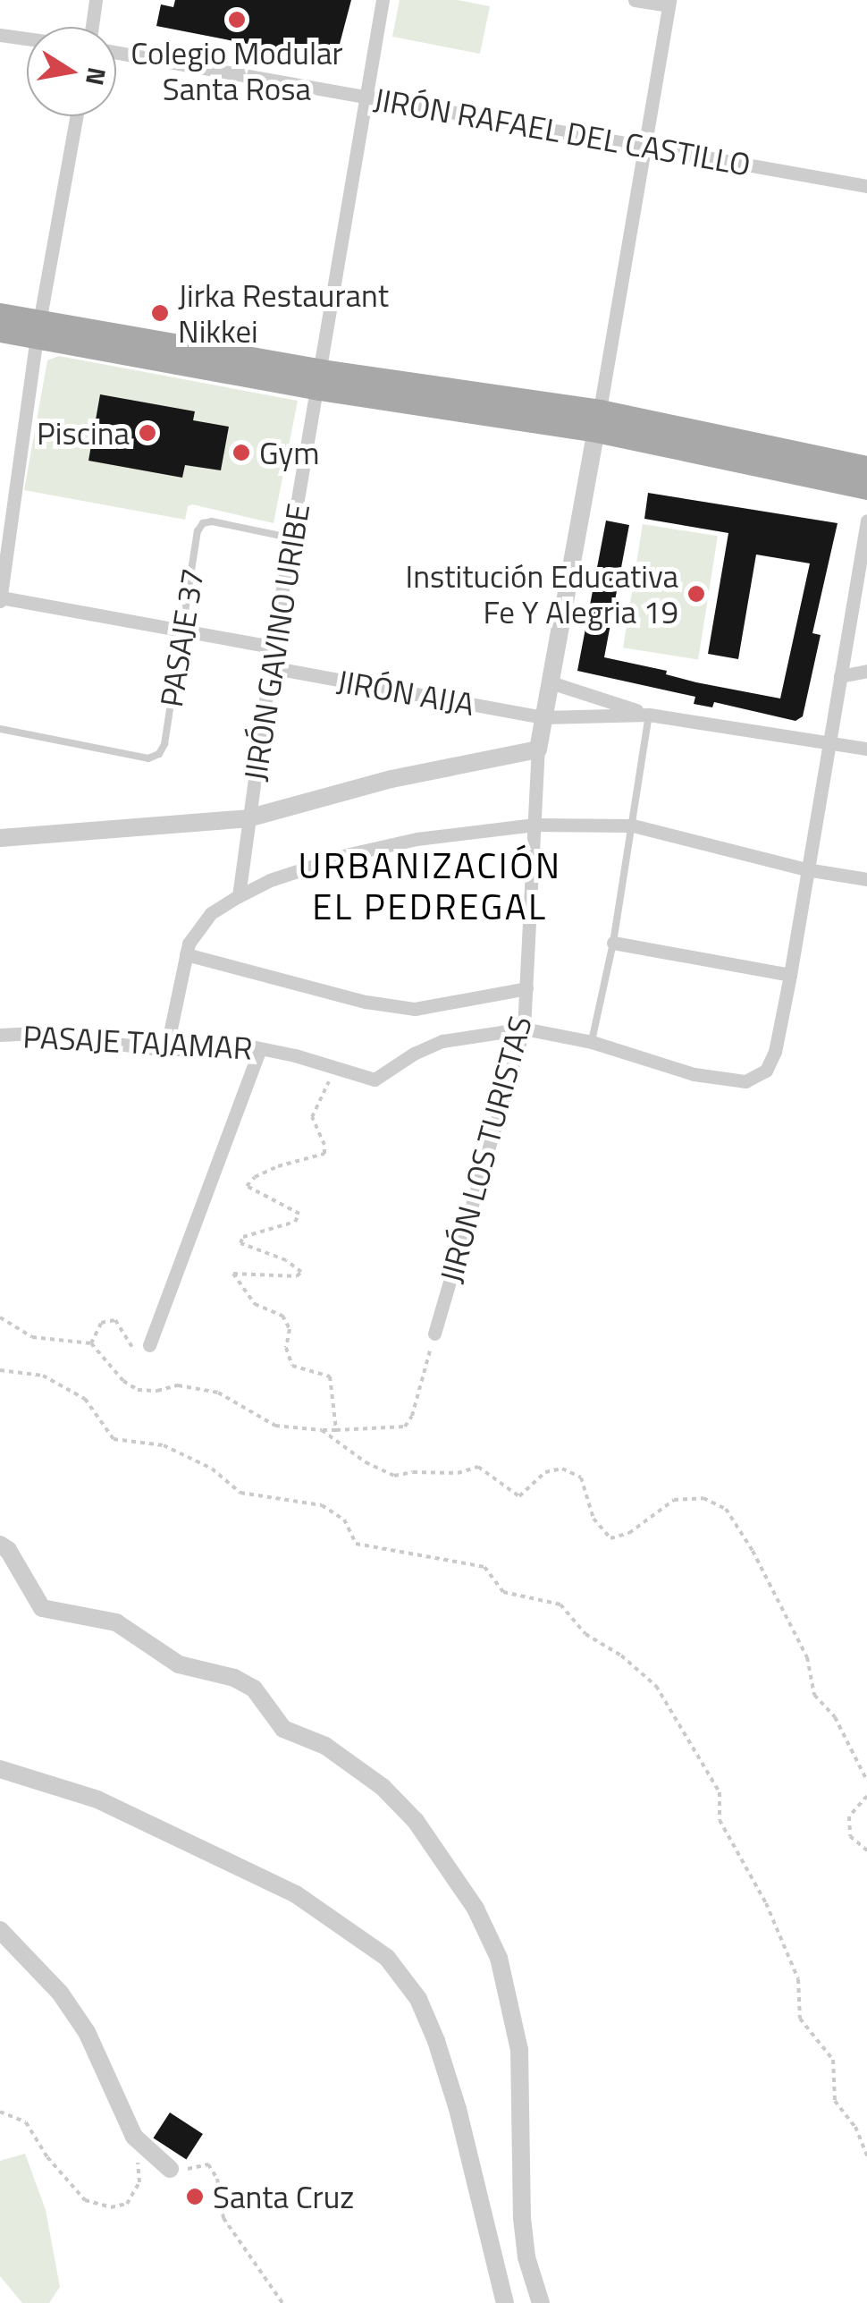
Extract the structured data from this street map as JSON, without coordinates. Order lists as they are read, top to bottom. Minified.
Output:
{"streets":{"street":["JIRÓN RAFAEL DEL CASTILLO","JIRÓN GAVINO URIBE","JIRÓN AIJA","PASAJE TAJAMAR","JIRÓN LOS TURISTAS"],"lane":["PASAJE 37"]},"crossings":[["JIRÓN RAFAEL DEL CASTILLO","JIRÓN GAVINO URIBE"],["PASAJE 37","JIRÓN GAVINO URIBE"],["JIRÓN GAVINO URIBE","JIRÓN AIJA"],["JIRÓN AIJA","JIRÓN LOS TURISTAS"],["PASAJE TAJAMAR","JIRÓN LOS TURISTAS"]],"districts":["URBANIZACIÓN EL PEDREGAL"],"places":["Colegio Modular Santa Rosa","Jirka Restaurant Nikkei","Piscina","Gym","Institución Educativa Fe Y Alegria 19","Santa Cruz"],"north":"right"}
